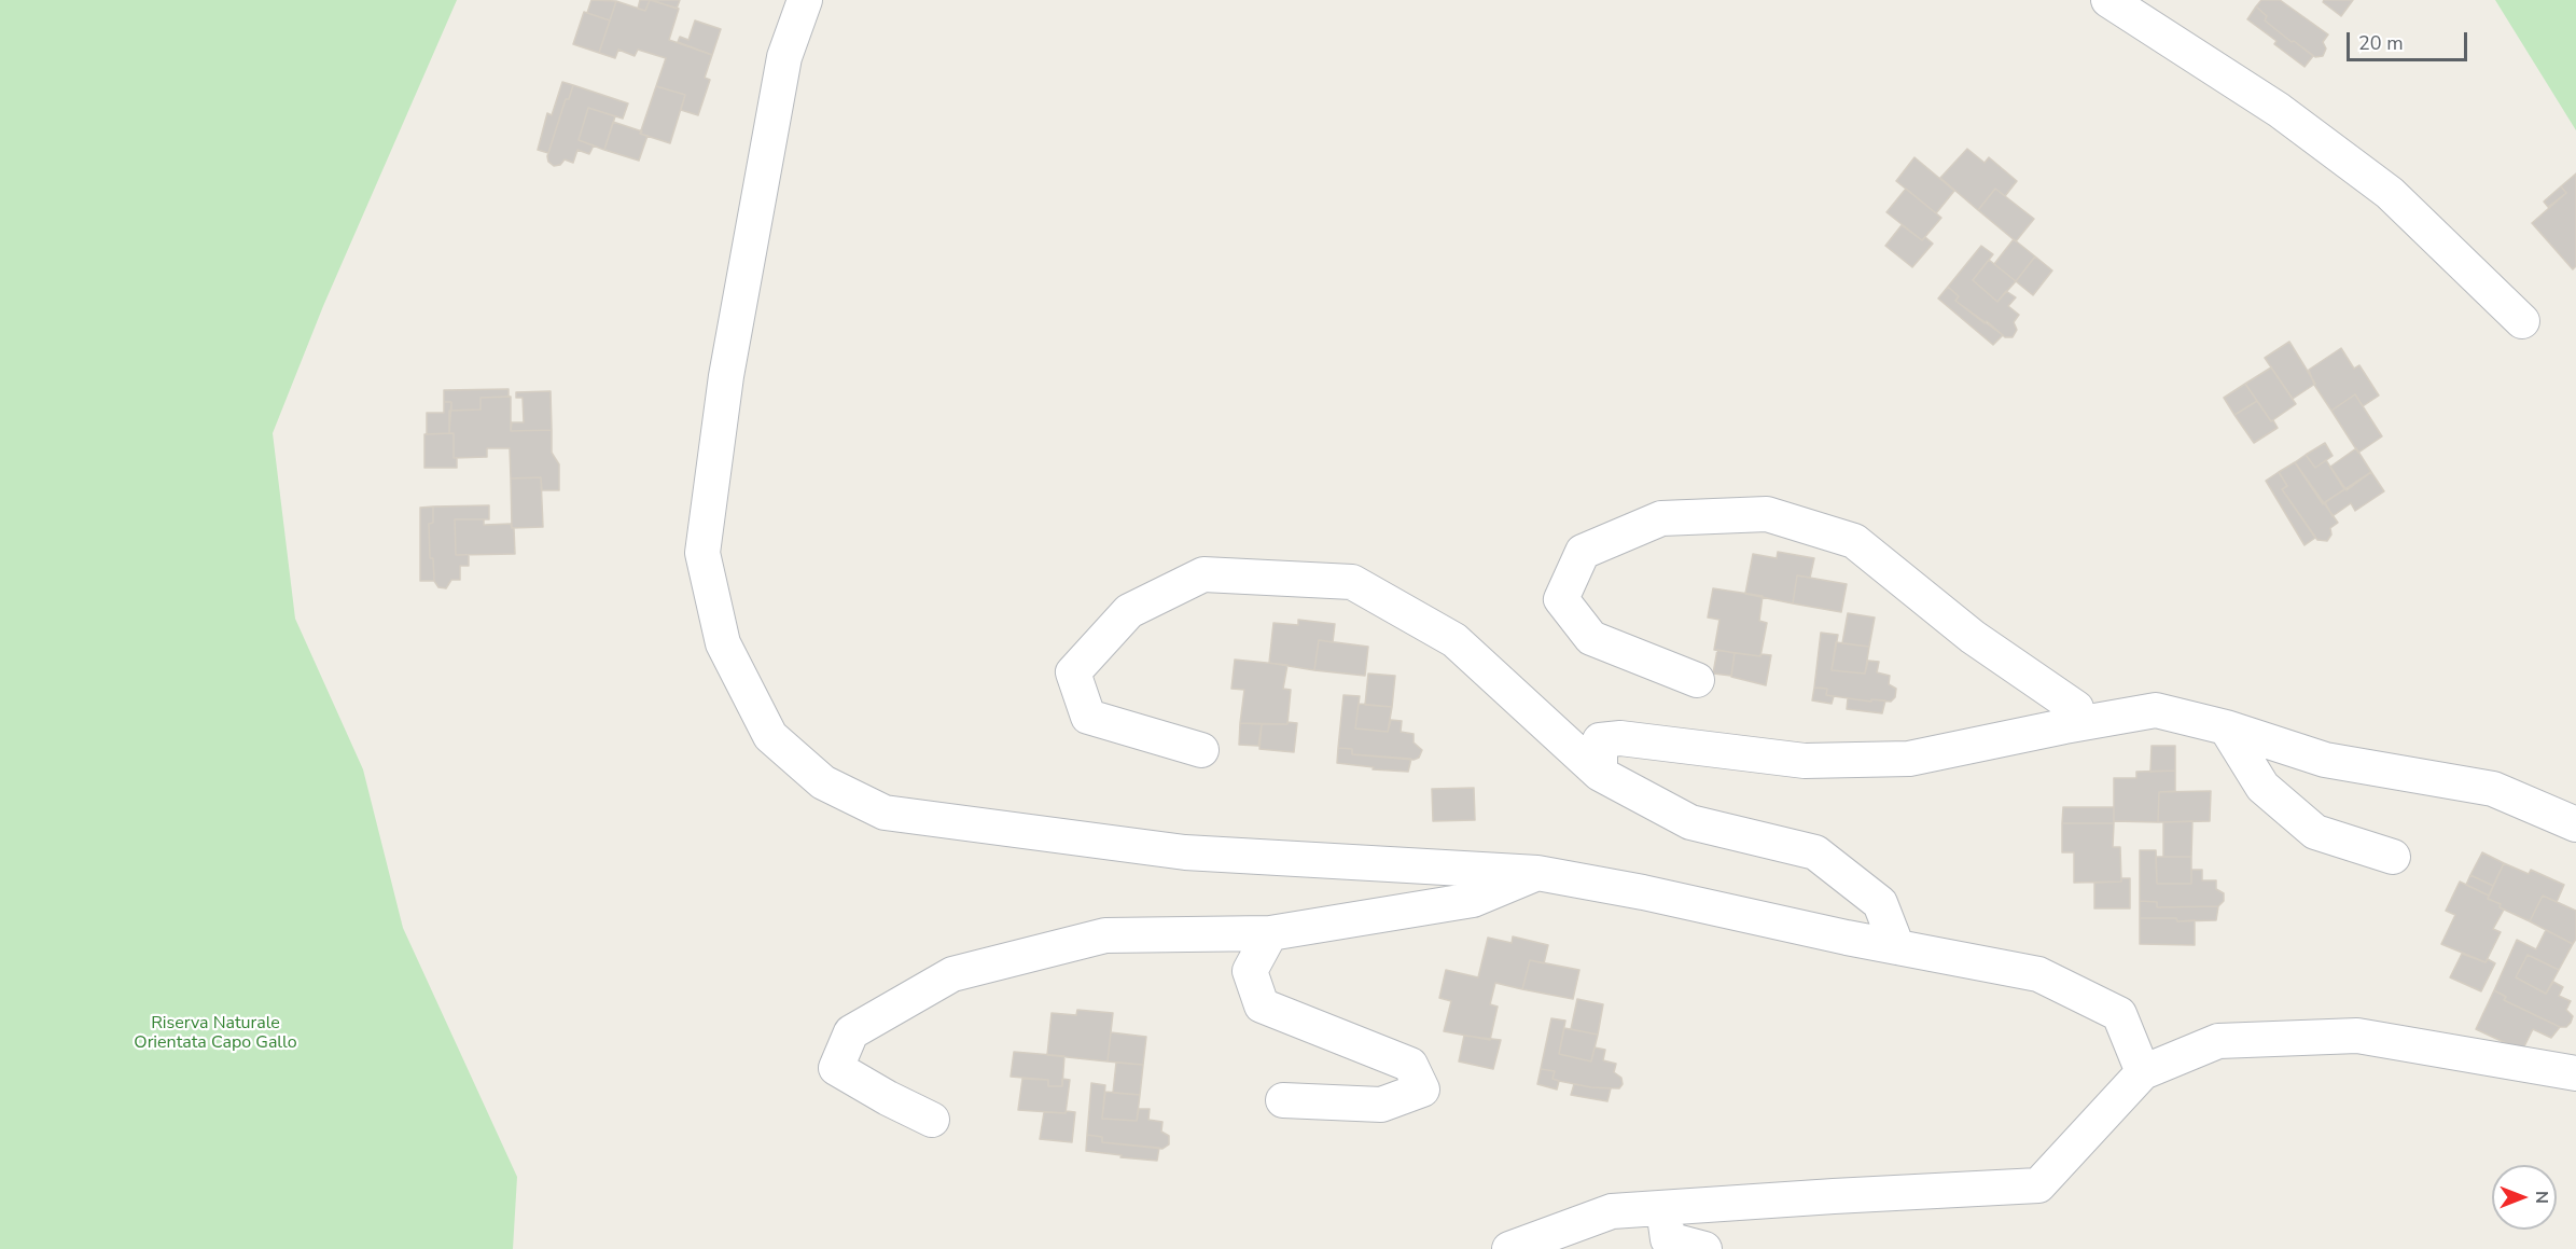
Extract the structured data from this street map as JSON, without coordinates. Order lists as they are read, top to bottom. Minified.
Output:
{"parks":["Riserva Naturale Orientata Capo Gallo"],"scale_bar":"20 m","north":"right"}
